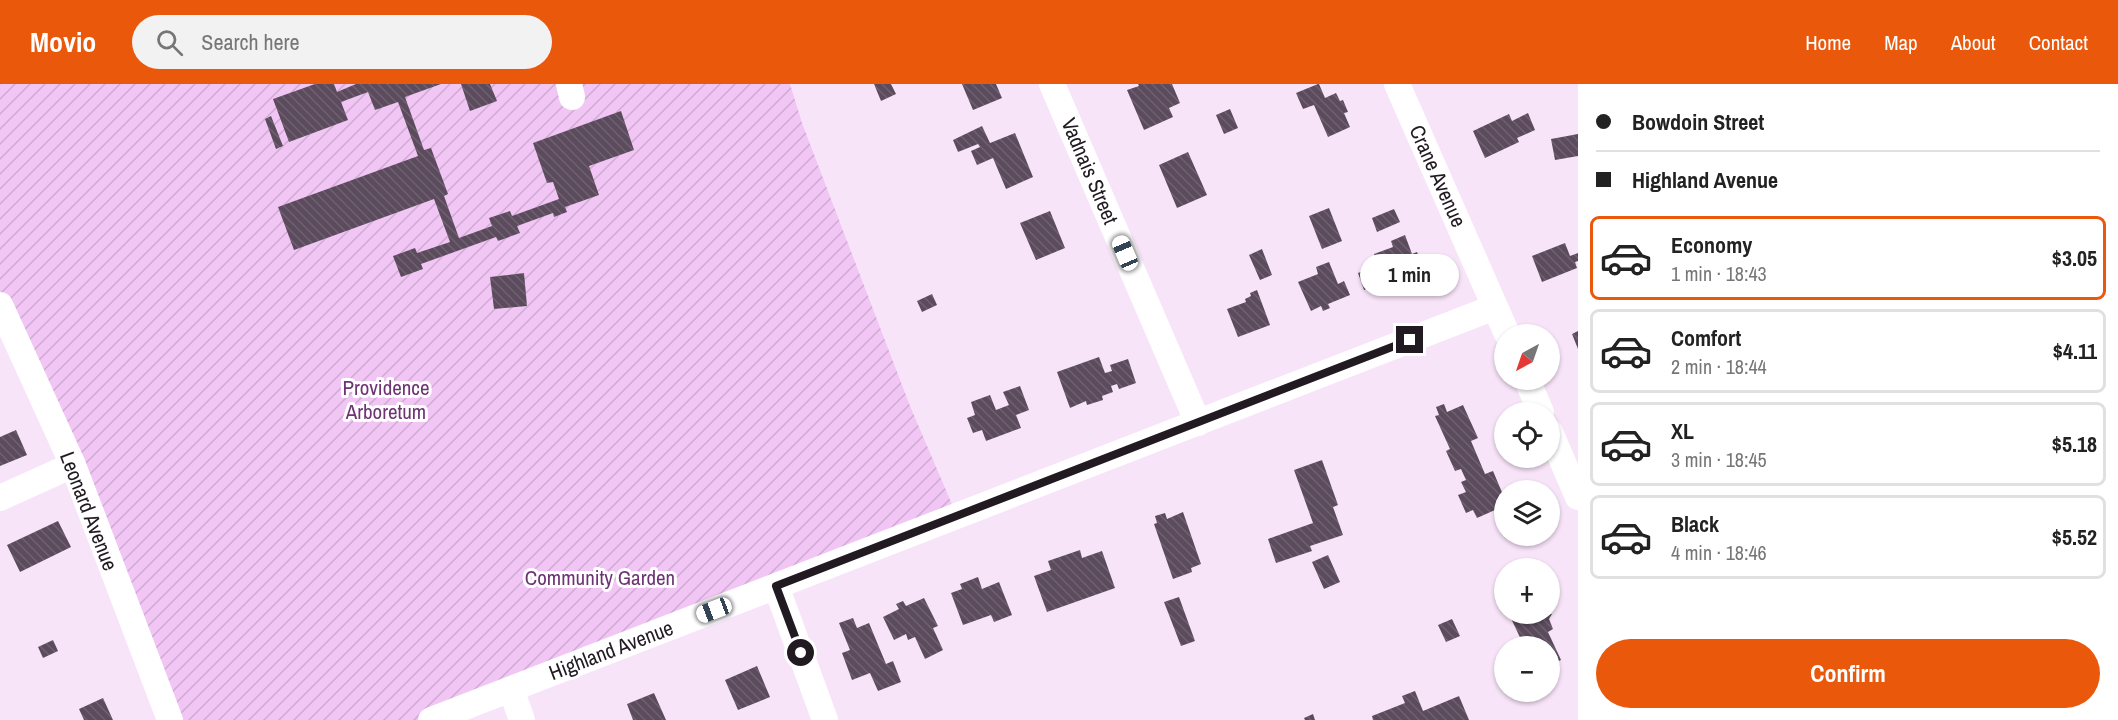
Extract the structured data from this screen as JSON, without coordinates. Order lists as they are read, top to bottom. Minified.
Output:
{"streets":{"street":["Vadnais Street","Crane Avenue","Leonard Avenue","Highland Avenue"]},"crossings":[["Vadnais Street","Highland Avenue"],["Crane Avenue","Highland Avenue"]],"parks":["Providence Arboretum","Community Garden"],"north":"bottom left","page":{"header":"Movio","search":"Search here","nav":["Home","Map","About","Contact"],"banner":["Bowdoin Street","Highland Avenue"],"list":[{"name":"Economy","note":"1 min · 18:43","value":"$3.05"},{"name":"Comfort","note":"2 min · 18:44","value":"$4.11"},{"name":"XL","note":"3 min · 18:45","value":"$5.18"},{"name":"Black","note":"4 min · 18:46","value":"$5.52"}],"bubble":"1 min","map_buttons":["+","−"],"buttons":"Confirm"}}
